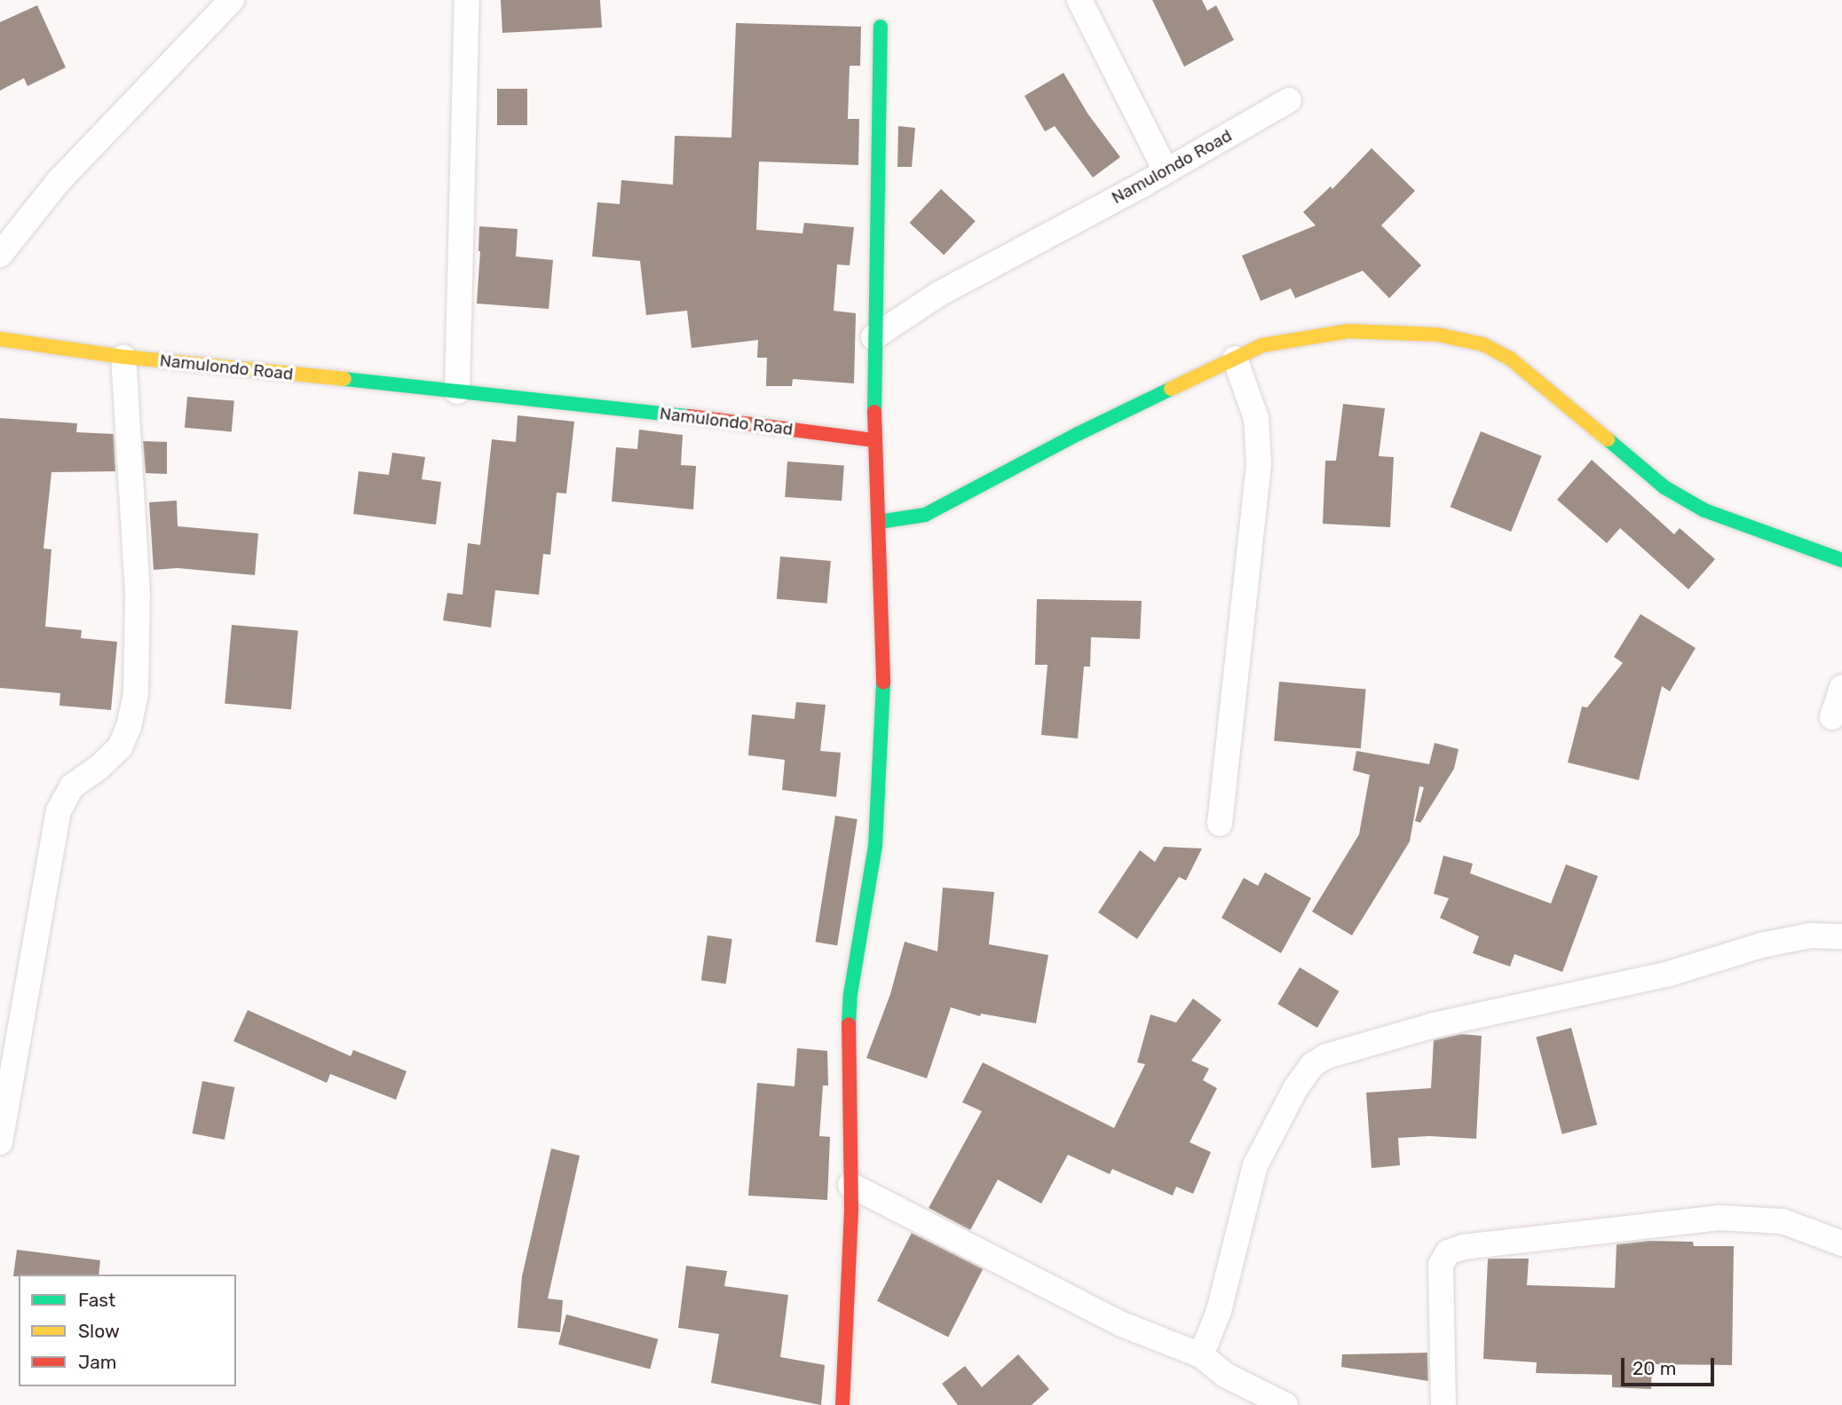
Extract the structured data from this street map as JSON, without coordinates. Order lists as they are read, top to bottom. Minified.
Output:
{"streets":{"street":["Namulondo Road"]},"legend":["Fast","Slow","Jam"],"scale_bar":"20 m"}
